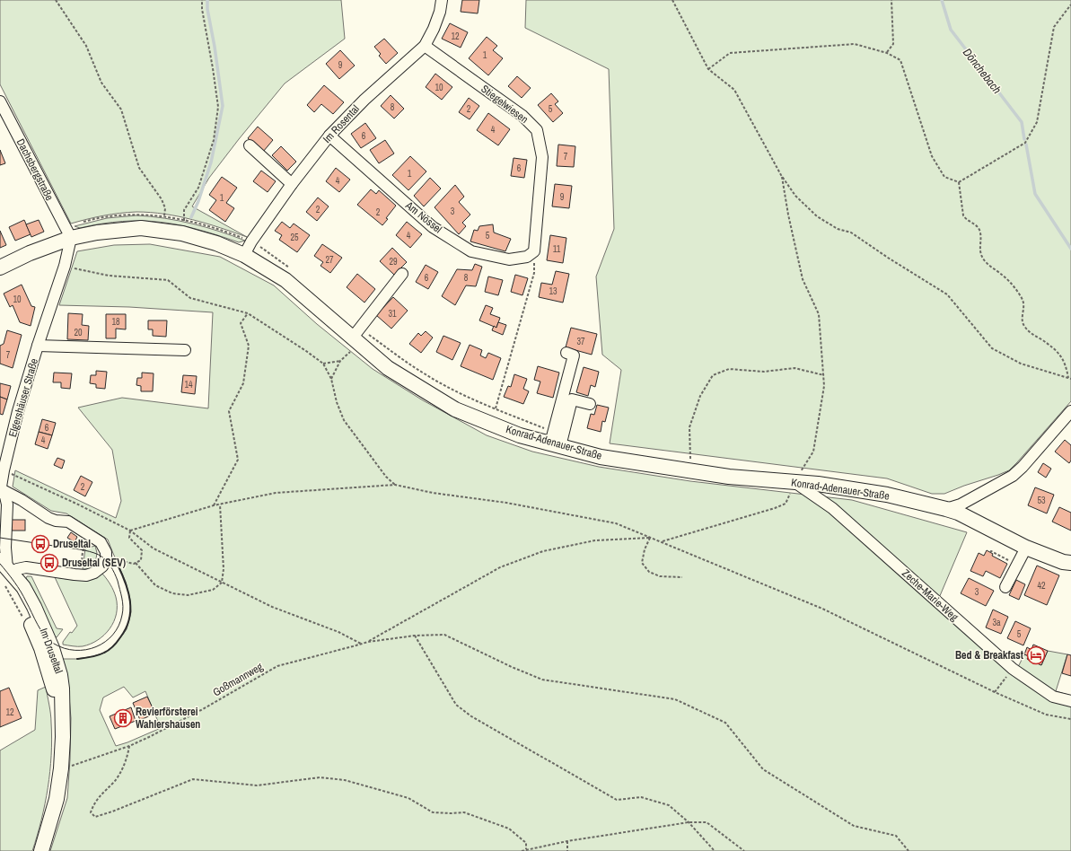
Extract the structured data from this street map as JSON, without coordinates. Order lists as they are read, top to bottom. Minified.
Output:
{"streets":{"main road":["Konrad-Adenauer-Straße","Im Druseltal"],"street":["Stiegelwiesen","Im Rosental","Dachsbergstraße","Am Nössel","Elgershäuser Straße","Zeche-Marie-Weg"],"path":["Goßmannweg"]},"crossings":[["Stiegelwiesen","Im Rosental"],["Stiegelwiesen","Am Nössel"],["Im Rosental","Am Nössel"],["Im Rosental","Konrad-Adenauer-Straße"],["Dachsbergstraße","Elgershäuser Straße"],["Dachsbergstraße","Konrad-Adenauer-Straße"],["Elgershäuser Straße","Konrad-Adenauer-Straße"],["Konrad-Adenauer-Straße","Zeche-Marie-Weg"]],"water":["Dönchebach"],"places":{"bus stop":["Druseltal","Druseltal (SEV)"],"hotel":["Bed & Breakfast"],"building":["Revierförsterei Wahlershausen"]},"house_numbers":["12","1","9","10","8","2","5","4","6","7","6","1","4","9","1","2","3","2","4","5","25","11","27","29","6","8","13","10","31","18","20","37","7","14","6","4","2","53","42","3","3a","5","12"]}
